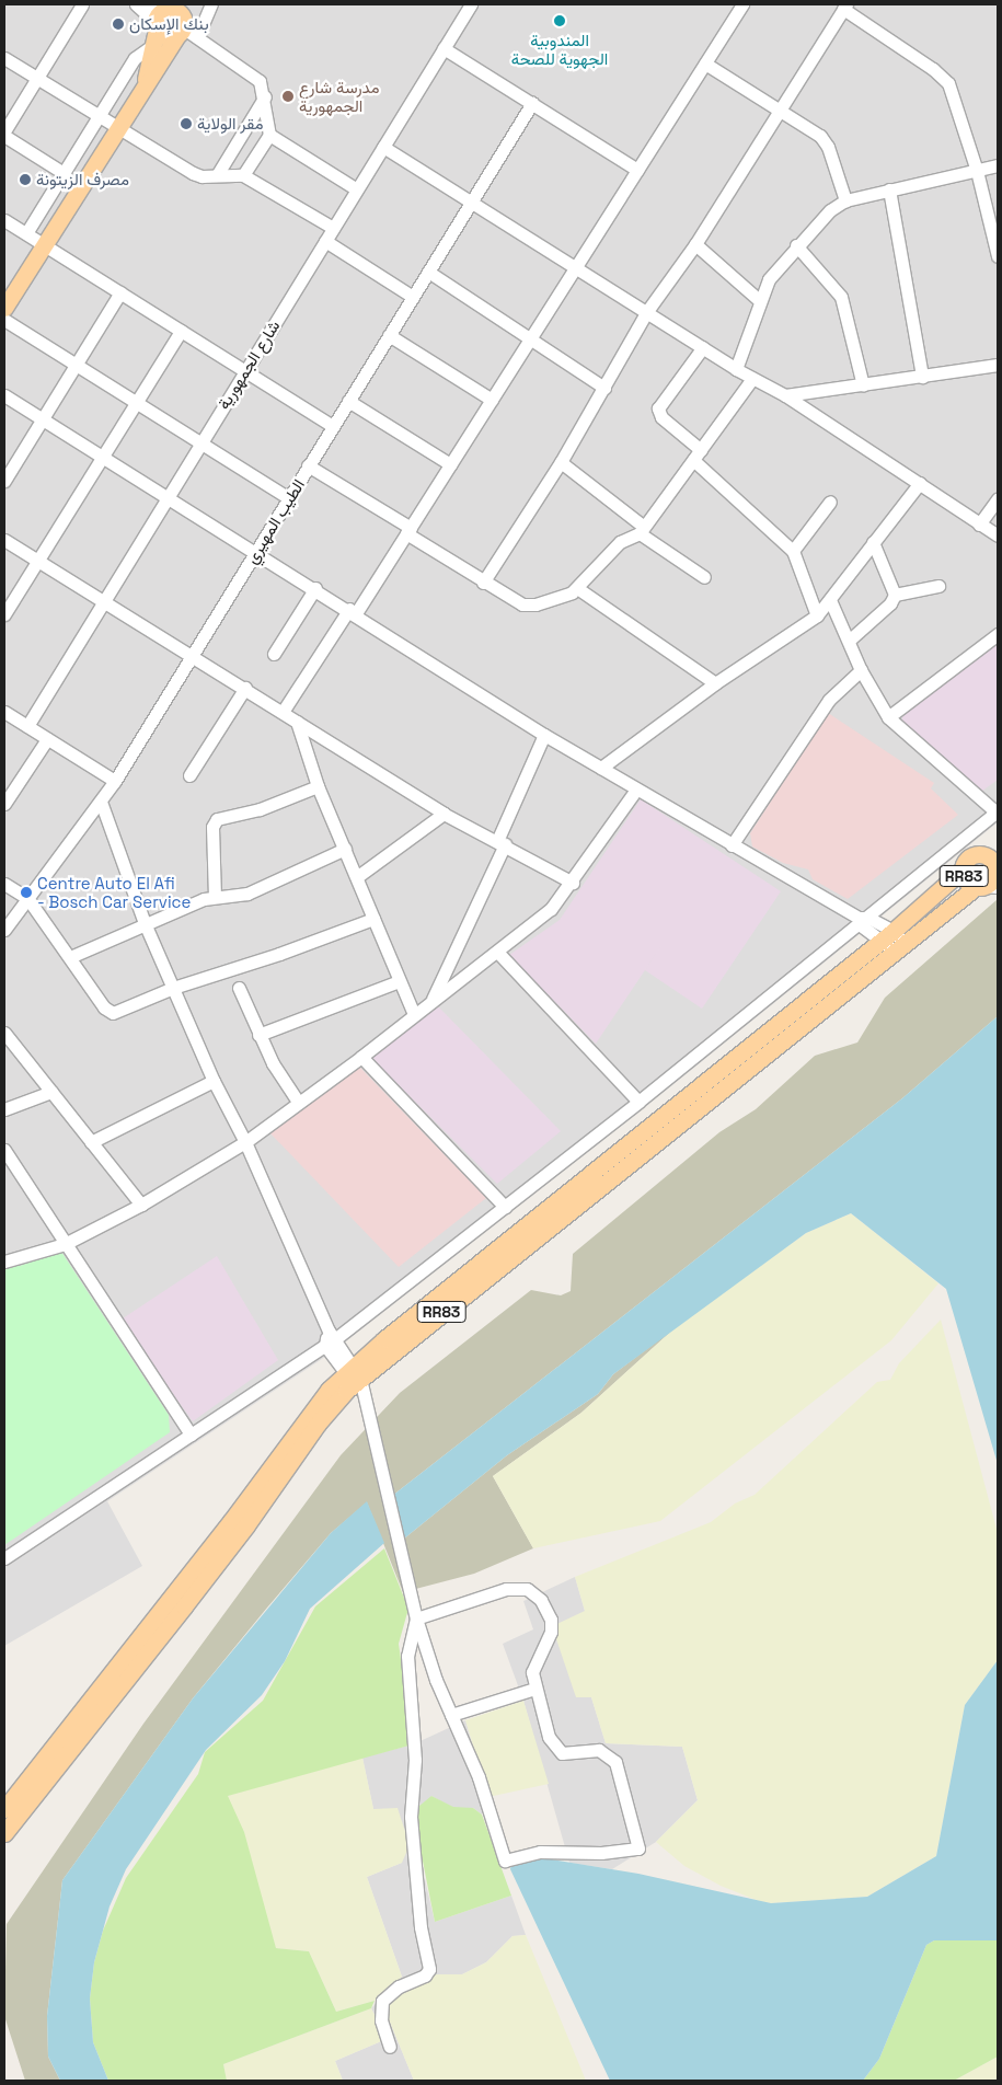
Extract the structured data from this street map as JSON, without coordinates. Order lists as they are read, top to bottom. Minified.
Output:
{"streets":{"main road":["RR83"],"street":["شارع الجمهورية","الطيب المهيري"]},"places":["المندوبية الجهوية للصحة","بنك الإسكان","مدرسة شارع الجمهورية","مقر الولاية","مصرف الزيتونة","Centre Auto El Afi - Bosch Car Service"]}
